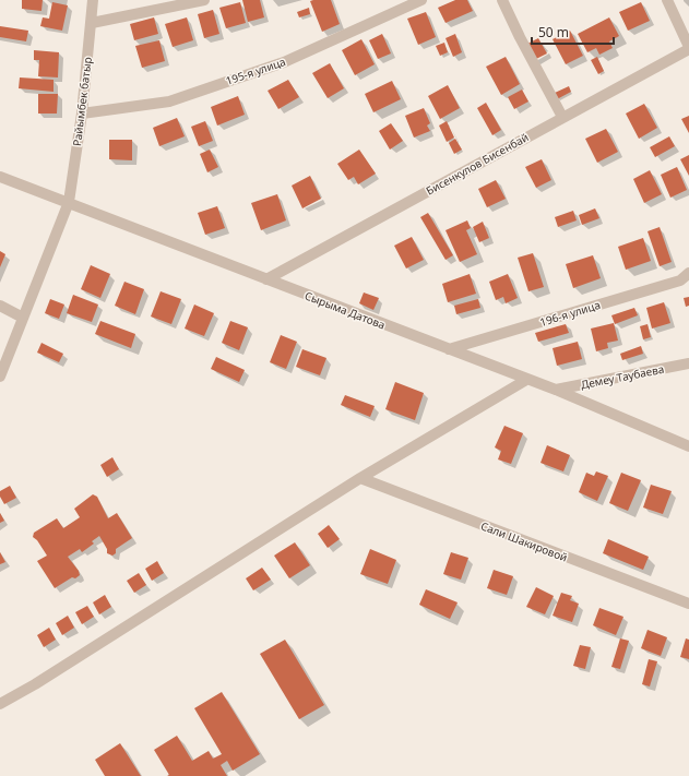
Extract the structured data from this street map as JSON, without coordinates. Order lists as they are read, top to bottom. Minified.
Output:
{"streets":{"street":["195-я улица","Райымбек батыр","Бисенкулов Бисенбай","Сырыма Датова","196-я улица","Демеу Таубаева","Сали Шакировой"]},"crossings":[["195-я улица","Райымбек батыр"],["Райымбек батыр","Сырыма Датова"],["Бисенкулов Бисенбай","Сырыма Датова"],["Сырыма Датова","196-я улица"],["Сырыма Датова","Демеу Таубаева"]],"scale_bar":"50 m"}
